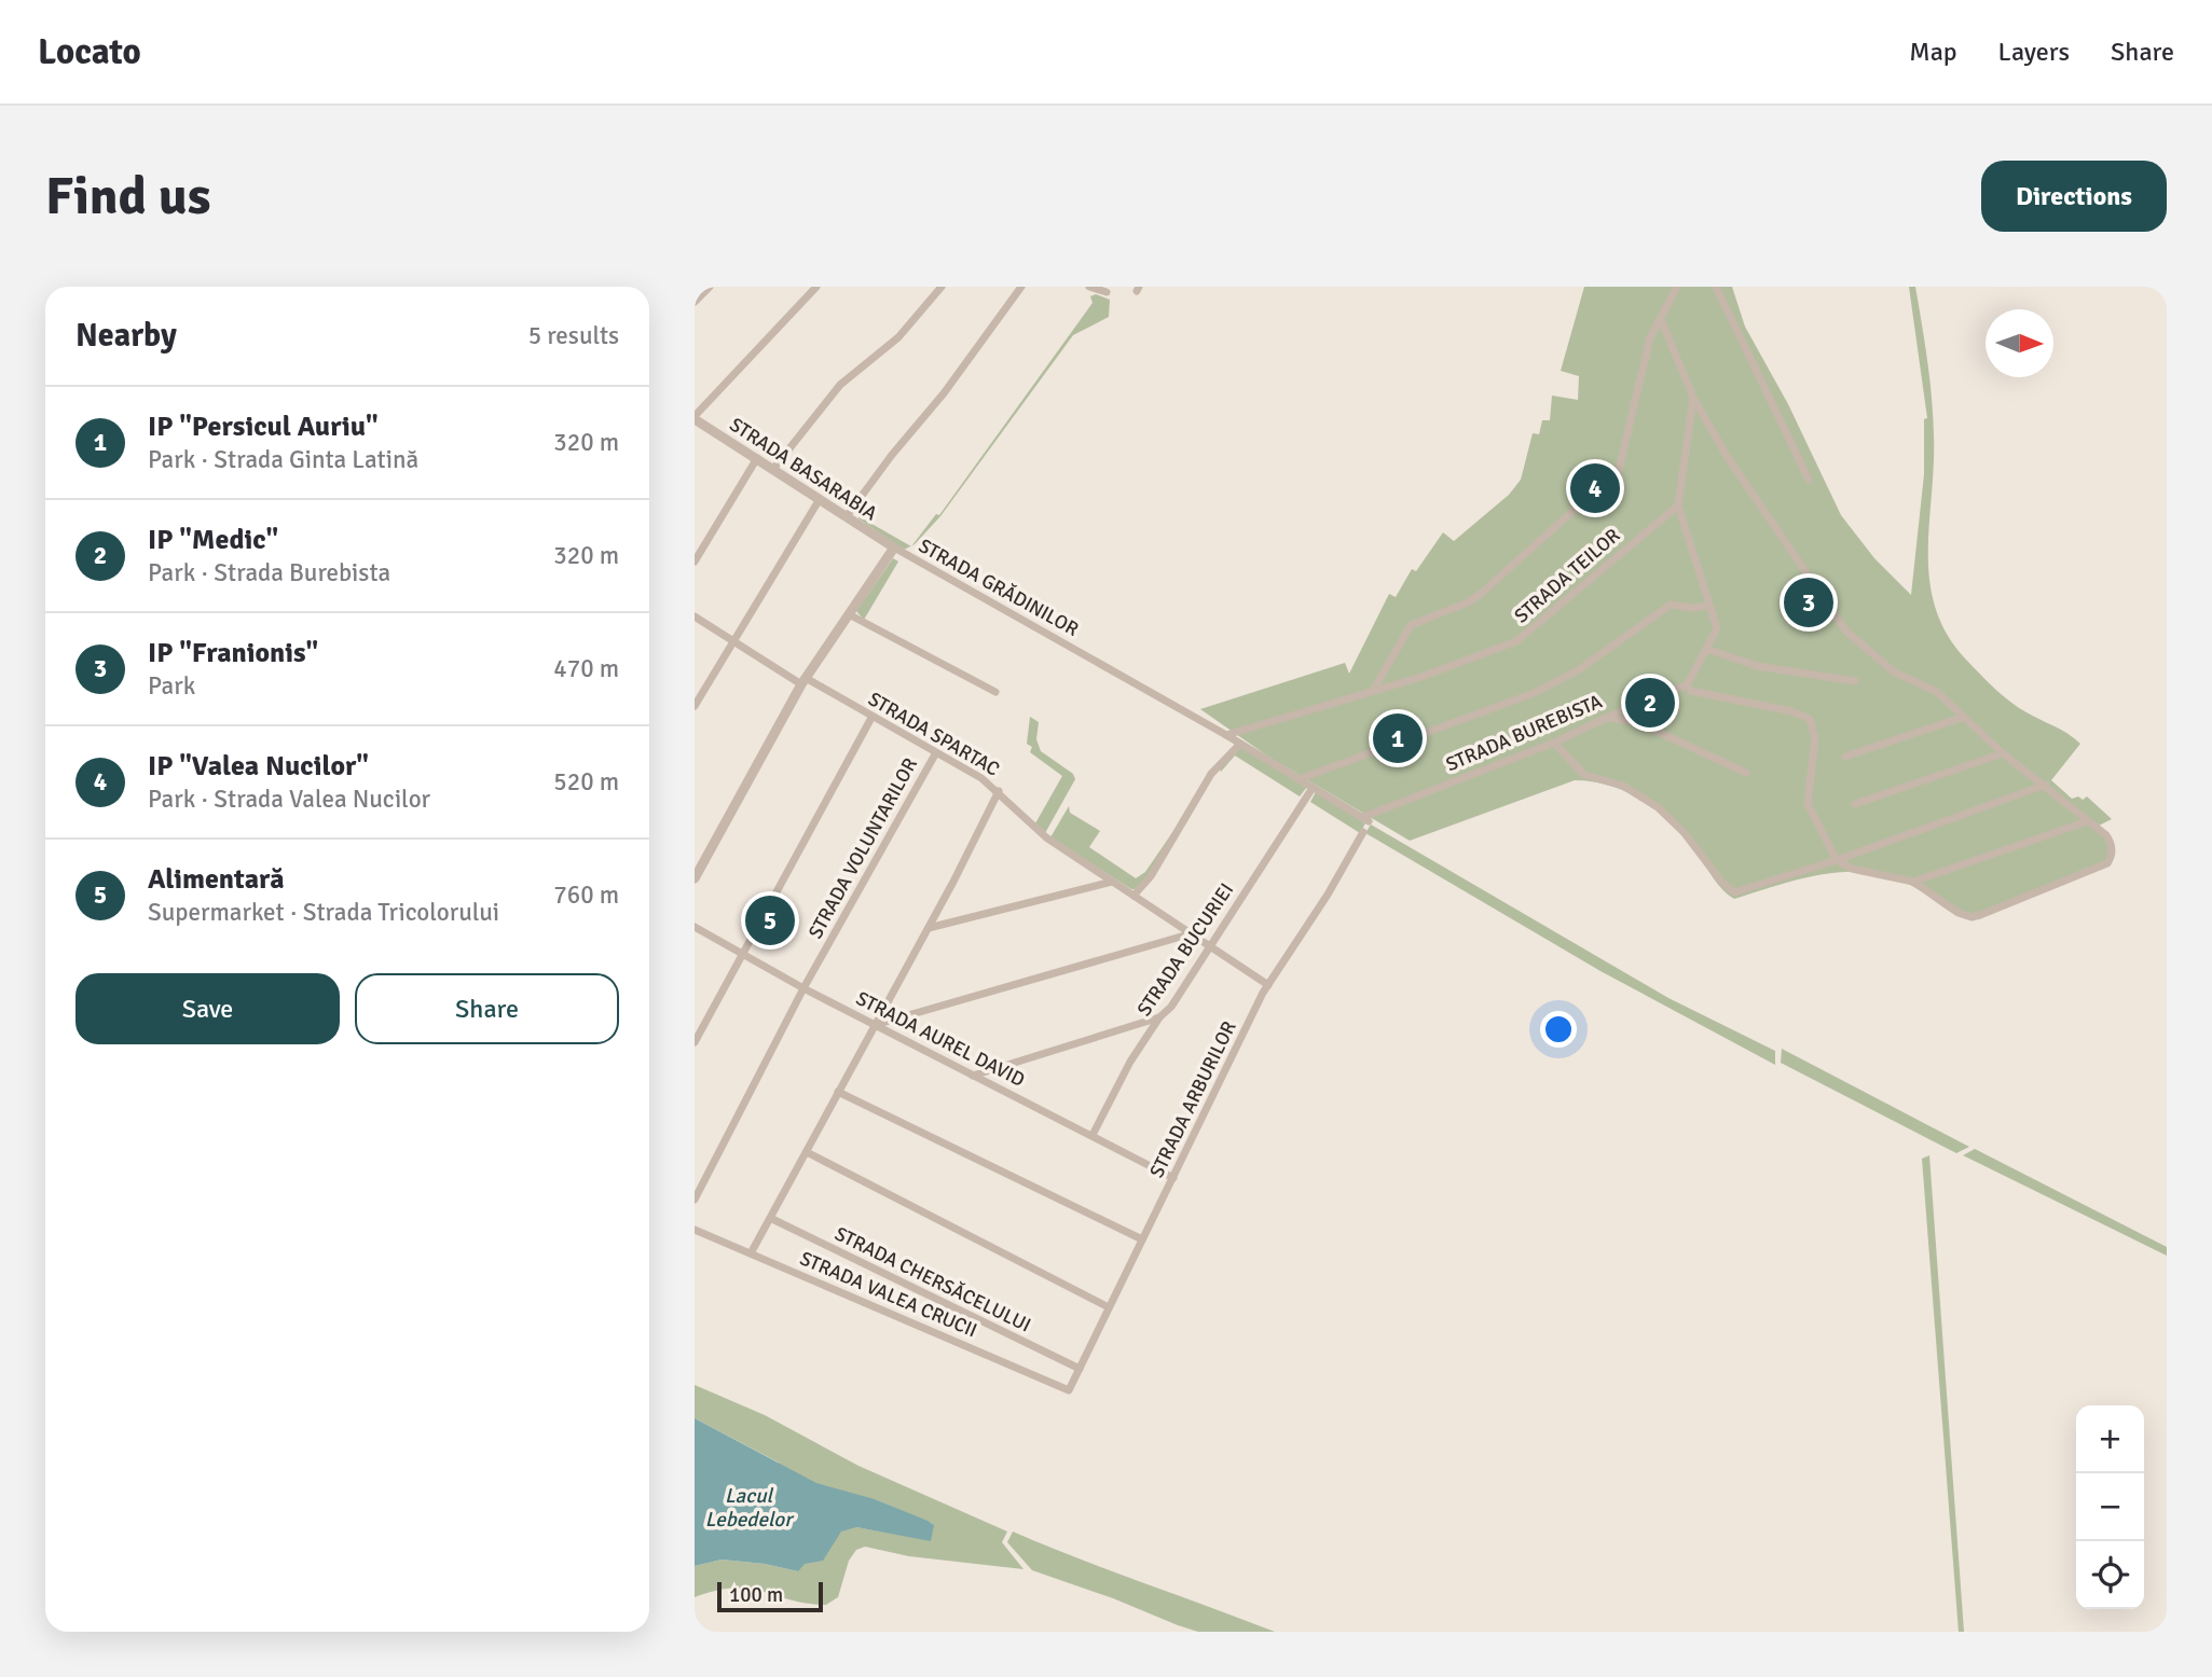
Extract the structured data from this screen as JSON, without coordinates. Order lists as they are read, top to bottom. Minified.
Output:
{"streets":{"street":["STRADA BASARABIA","STRADA TEILOR","STRADA GRĂDINILOR","STRADA BUREBISTA","STRADA SPARTAC","STRADA VOLUNTARILOR","STRADA BUCURIEI","STRADA AUREL DAVID","STRADA ARBURILOR","STRADA CHERSĂCELULUI","STRADA VALEA CRUCII"]},"crossings":[["STRADA BASARABIA","STRADA GRĂDINILOR"],["STRADA TEILOR","STRADA GRĂDINILOR"],["STRADA GRĂDINILOR","STRADA BUREBISTA"],["STRADA GRĂDINILOR","STRADA SPARTAC"],["STRADA GRĂDINILOR","STRADA BUCURIEI"],["STRADA SPARTAC","STRADA VOLUNTARILOR"],["STRADA SPARTAC","STRADA BUCURIEI"],["STRADA SPARTAC","STRADA ARBURILOR"],["STRADA VOLUNTARILOR","STRADA AUREL DAVID"],["STRADA BUCURIEI","STRADA AUREL DAVID"],["STRADA AUREL DAVID","STRADA ARBURILOR"],["STRADA ARBURILOR","STRADA CHERSĂCELULUI"],["STRADA ARBURILOR","STRADA VALEA CRUCII"]],"water":["Lacul Lebedelor"],"scale_bar":"100 m","north":"right","page":{"header":"Locato","nav":["Map","Layers","Share"],"buttons":["Directions",["Save","Share"]],"title":"Find us","heading":["Nearby","5 results"],"list":[{"mark":"1","name":"IP \"Persicul Auriu\"","note":"Park · Strada Ginta Latină","value":"320 m"},{"mark":"2","name":"IP \"Medic\"","note":"Park · Strada Burebista","value":"320 m"},{"mark":"3","name":"IP \"Franionis\"","note":"Park","value":"470 m"},{"mark":"4","name":"IP \"Valea Nucilor\"","note":"Park · Strada Valea Nucilor","value":"520 m"},{"mark":"5","name":"Alimentară","note":"Supermarket · Strada Tricolorului","value":"760 m"}],"pins":["4","3","2","1","5"],"map_buttons":["+","−"],"scale":"100 m"}}
